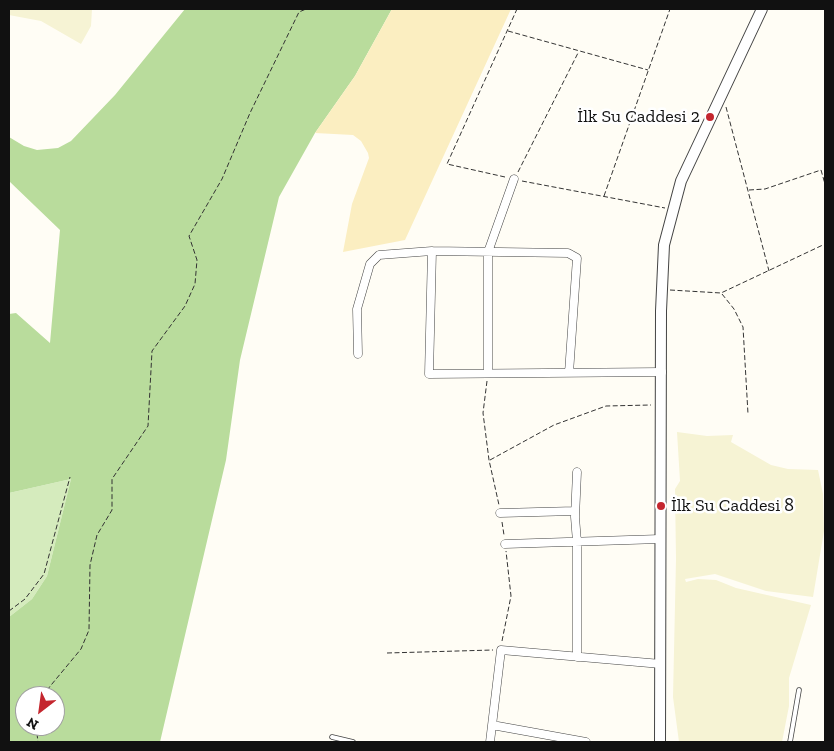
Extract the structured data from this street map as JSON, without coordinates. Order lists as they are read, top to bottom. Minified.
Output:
{"places":["İlk Su Caddesi 2","İlk Su Caddesi 8"],"north":"bottom left"}
